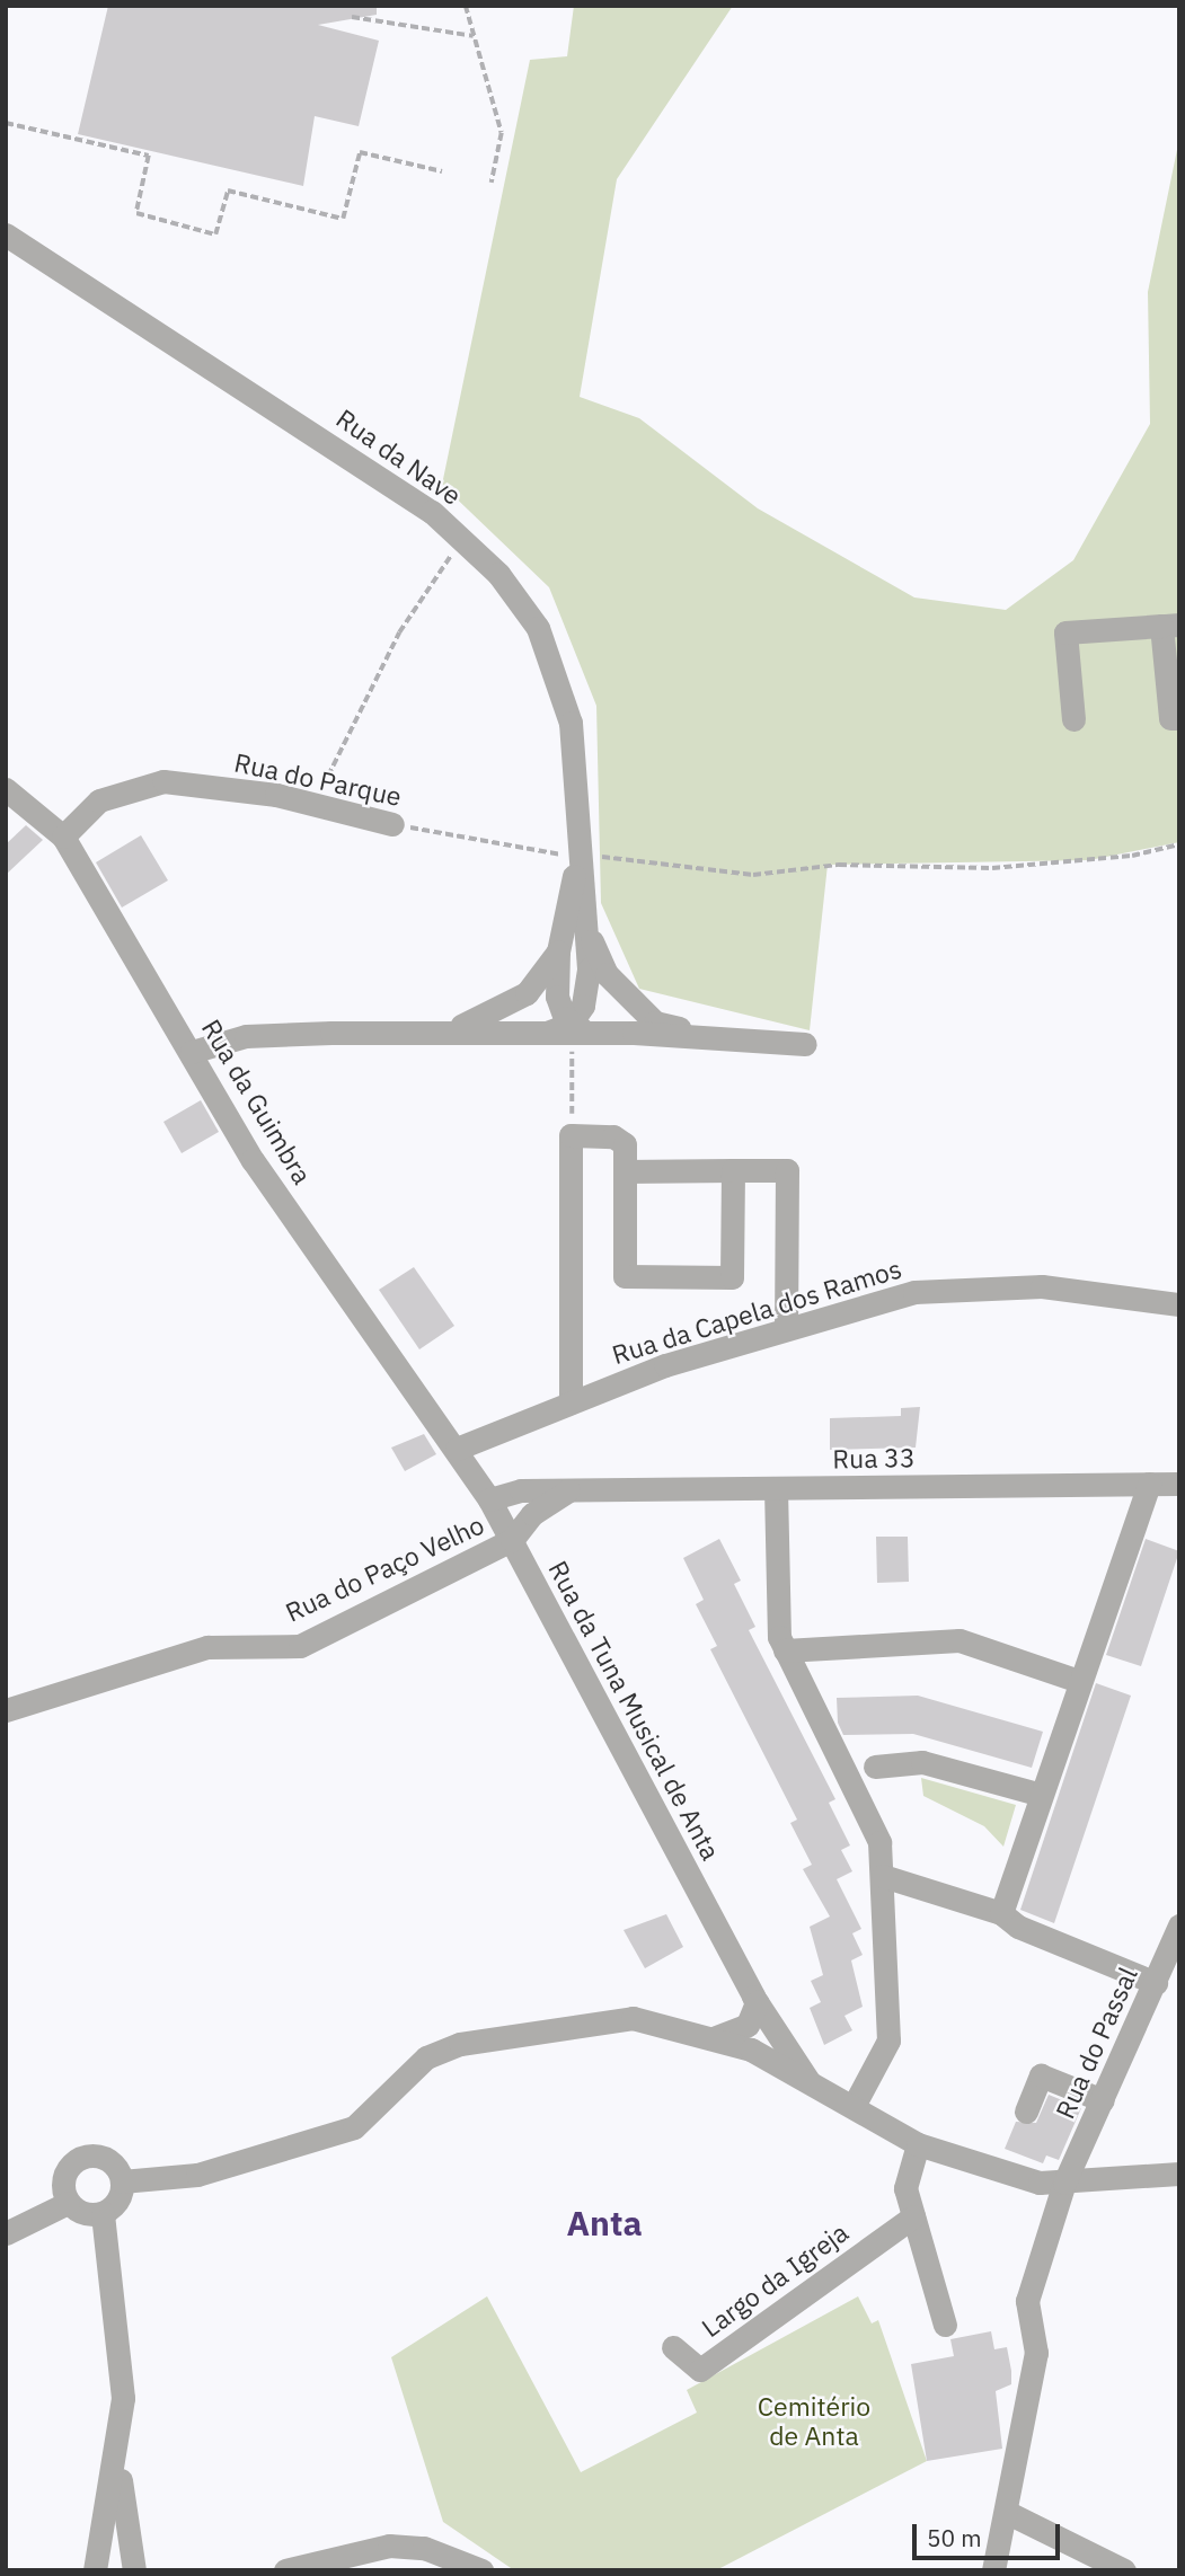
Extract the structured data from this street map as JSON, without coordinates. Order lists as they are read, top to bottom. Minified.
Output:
{"streets":{"street":["Rua da Nave","Rua do Parque","Rua da Guimbra","Rua da Capela dos Ramos","Rua 33","Rua do Paço Velho","Rua da Tuna Musical de Anta","Rua do Passal","Largo da Igreja"]},"crossings":[["Rua da Nave","Rua do Parque"],["Rua da Nave","Rua da Guimbra"],["Rua do Parque","Rua da Guimbra"],["Rua da Guimbra","Rua da Capela dos Ramos"],["Rua da Guimbra","Rua da Tuna Musical de Anta"],["Rua da Capela dos Ramos","Rua da Tuna Musical de Anta"],["Rua 33","Rua da Tuna Musical de Anta"],["Rua do Paço Velho","Rua da Tuna Musical de Anta"]],"districts":["Anta"],"parks":["Cemitério de Anta"],"scale_bar":"50 m"}
